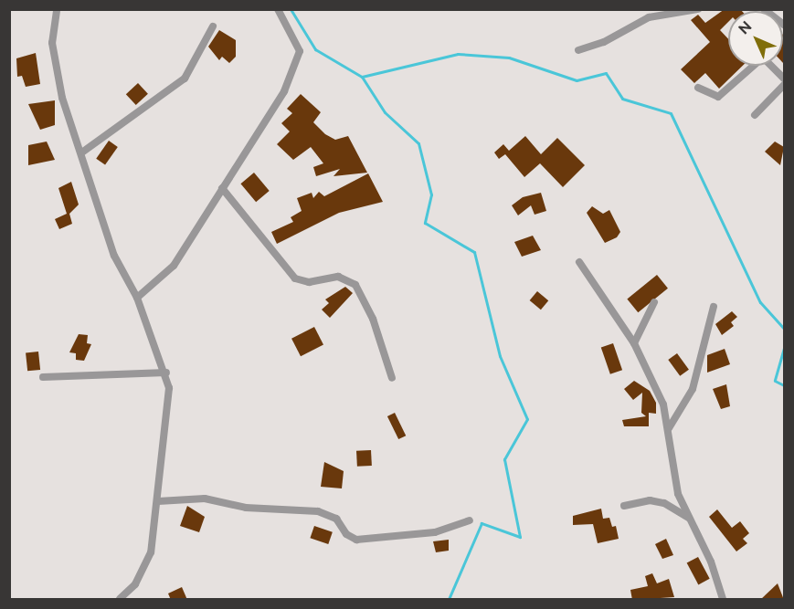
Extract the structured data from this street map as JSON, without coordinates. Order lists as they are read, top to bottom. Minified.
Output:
{"north":"top left"}
